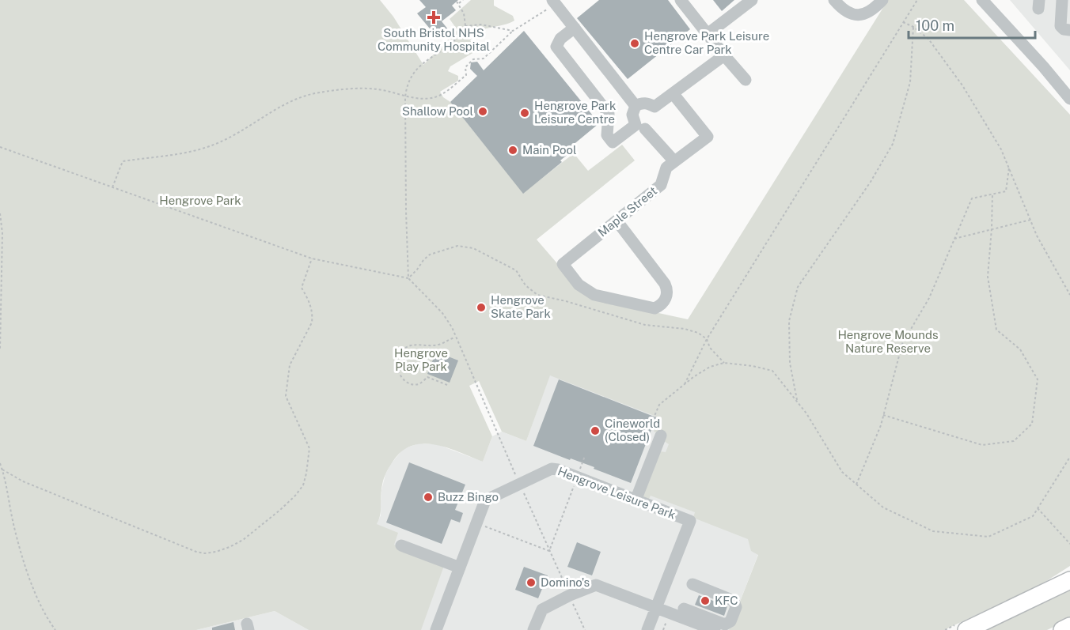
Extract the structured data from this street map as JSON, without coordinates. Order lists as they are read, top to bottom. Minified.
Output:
{"streets":{"street":["Maple Street","Hengrove Leisure Park"]},"parks":["Hengrove Park","Hengrove Mounds Nature Reserve","Hengrove Play Park"],"places":{"health":["South Bristol NHS Community Hospital"],"other":["Hengrove Park Leisure Centre Car Park","Shallow Pool","Hengrove Park Leisure Centre","Main Pool","Hengrove Skate Park","Cineworld (Closed)","Buzz Bingo","Domino's","KFC"]},"scale_bar":"100 m"}
